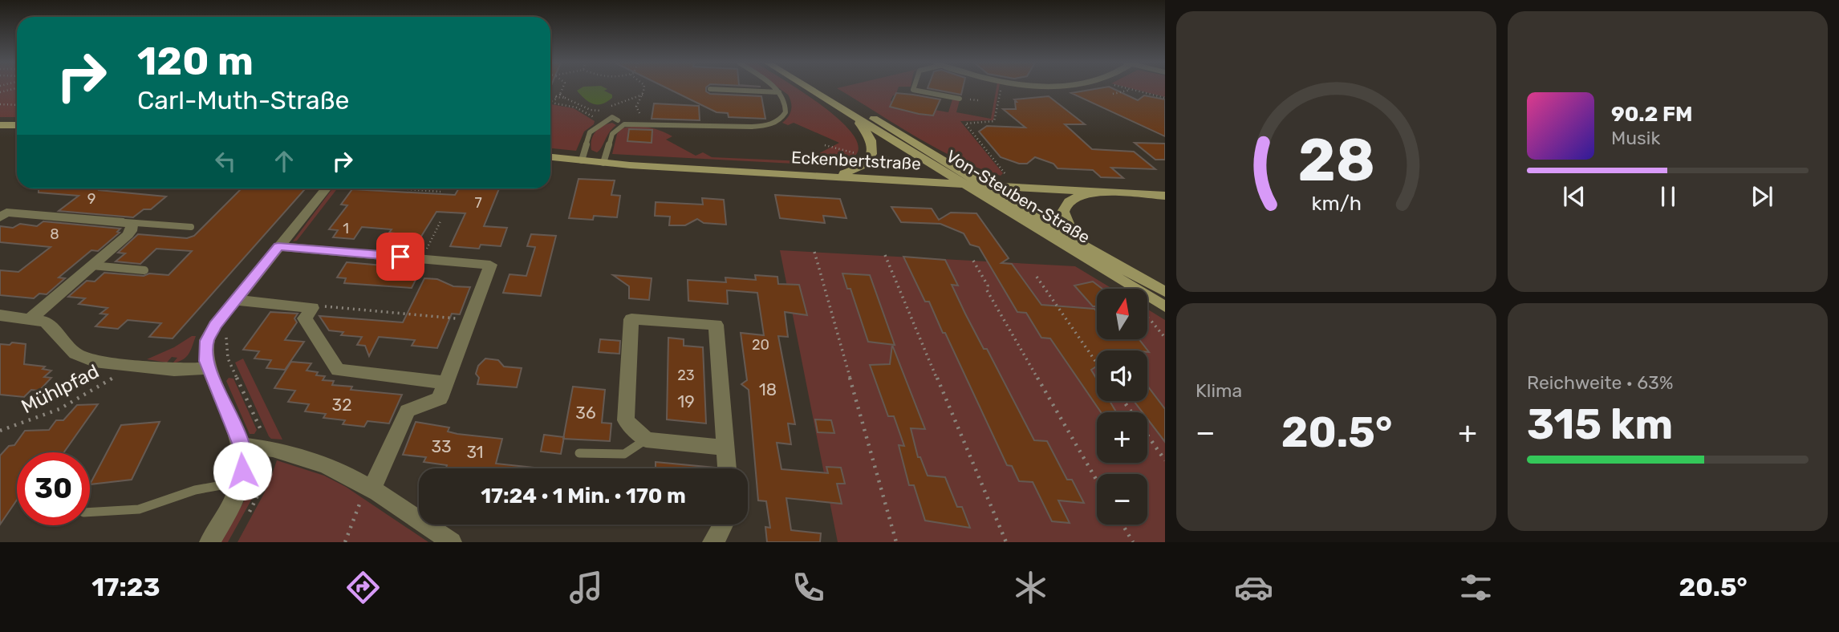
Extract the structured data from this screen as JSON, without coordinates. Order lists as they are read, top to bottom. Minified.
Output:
{"streets":{"street":["Eckenbertstraße","Von-Steuben-Straße"],"path":["Mühlpfad"]},"crossings":[["Eckenbertstraße","Von-Steuben-Straße"]],"house_numbers":["9","7","1","8","20","23","18","19","32","36","33","31"],"north":"top","page":{"turn":["120 m","Carl-Muth-Straße"],"song":["90.2 FM","Musik"],"map_buttons":["+","−"],"tile":["Klima",["Reichweite · 63%","315 km"]],"heat":["−","20.5°","+"],"limit":"30","trip":"17:24 · 1 Min. · 170 m","tabs":["17:23","20.5°"],"gauge":["28","km/h"]}}
